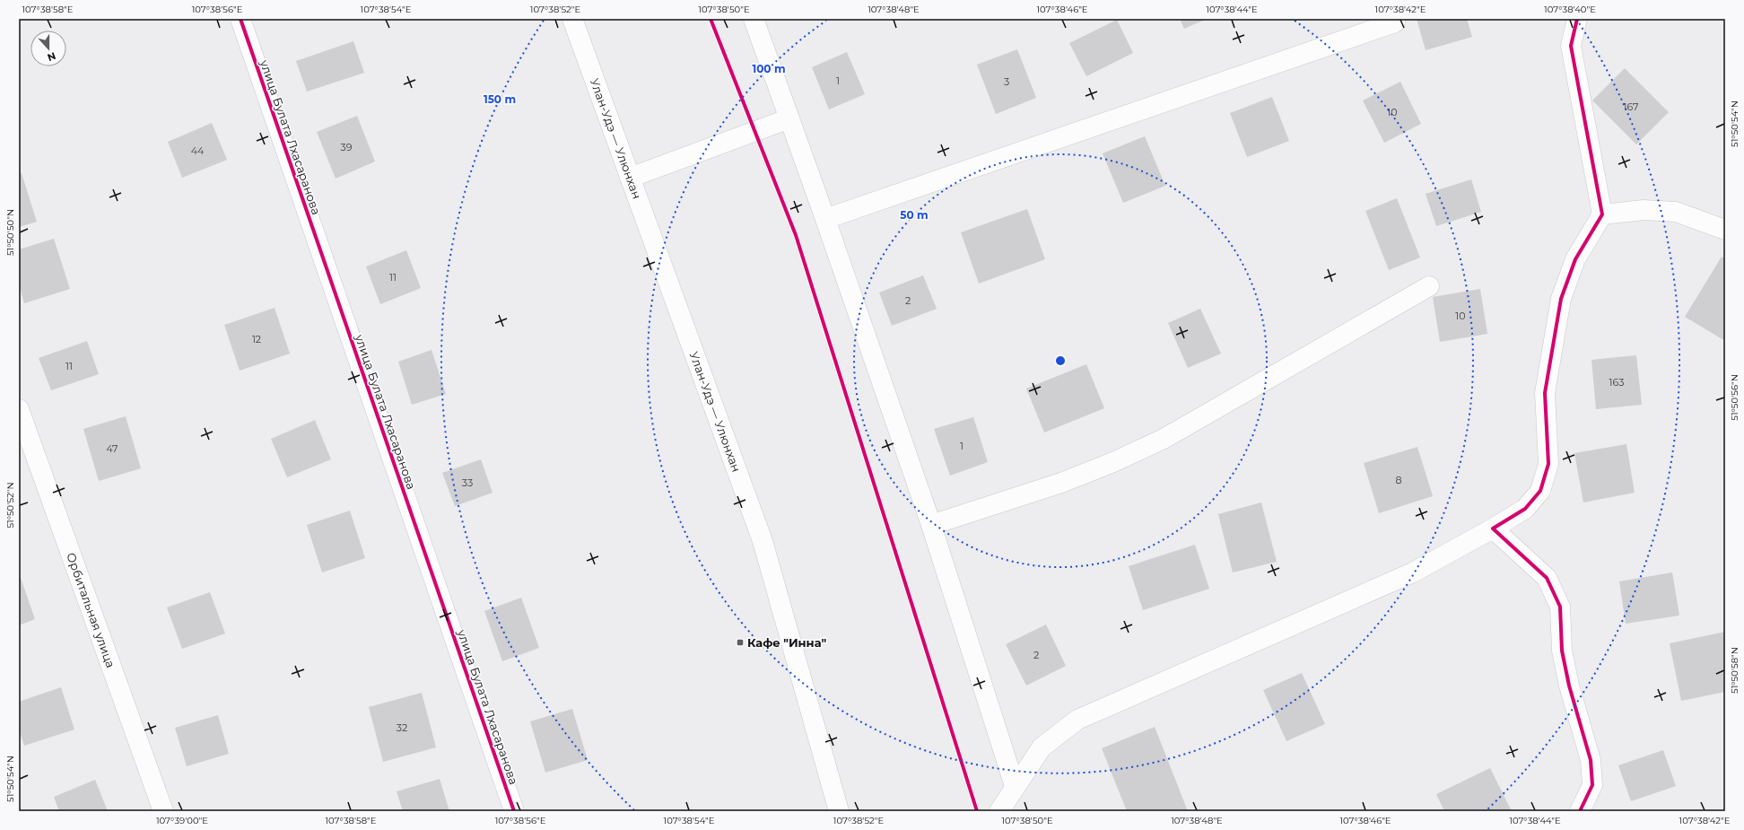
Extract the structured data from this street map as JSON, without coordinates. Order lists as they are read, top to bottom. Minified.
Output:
{"streets":{"street":["улица Булата Лхасаранова","Улан-Удэ — Улюнхан","Орбитальная улица"]},"places":{"transit":["Кафе \"Инна\""]},"house_numbers":["1","3","167","10","39","44","11","2","10","12","11","163","1","47","8","33","2","32"],"north":"bottom","coordinates":["107°38'58\"E","107°38'56\"E","107°38'54\"E","107°38'52\"E","107°38'50\"E","107°38'48\"E","107°38'46\"E","107°38'44\"E","107°38'42\"E","107°38'40\"E","51°50'54\"N","51°50'50\"N","51°50'56\"N","51°50'52\"N","51°50'58\"N","107°39'00\"E"],"rings":["100 m","150 m","50 m"]}
